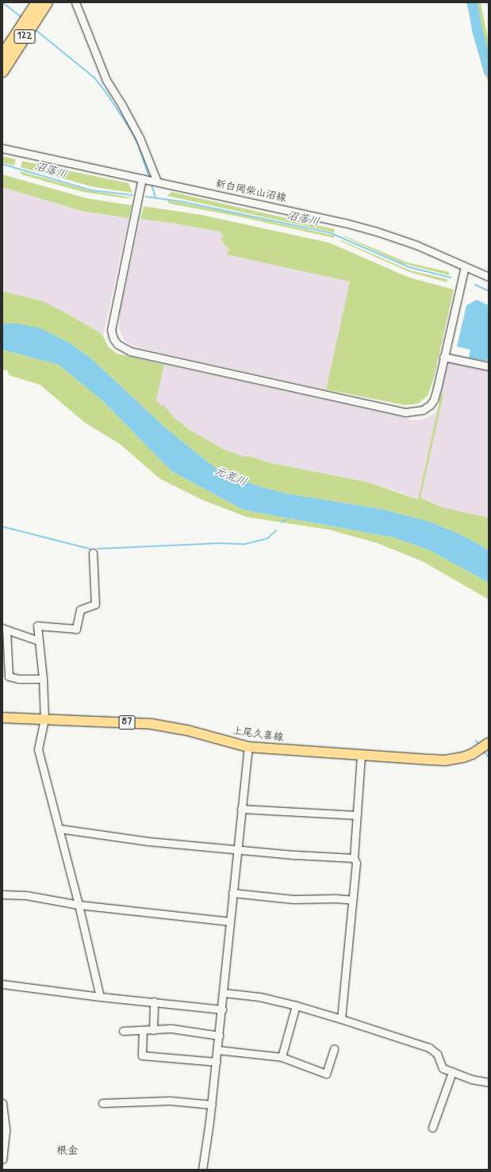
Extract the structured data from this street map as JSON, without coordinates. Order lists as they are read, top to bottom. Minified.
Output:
{"streets":{"highway":["122"],"main road":["87","上尾久喜線"],"street":["新白岡柴山沼線"]},"districts":["根金"],"water":["沼落川","元荒川"]}
